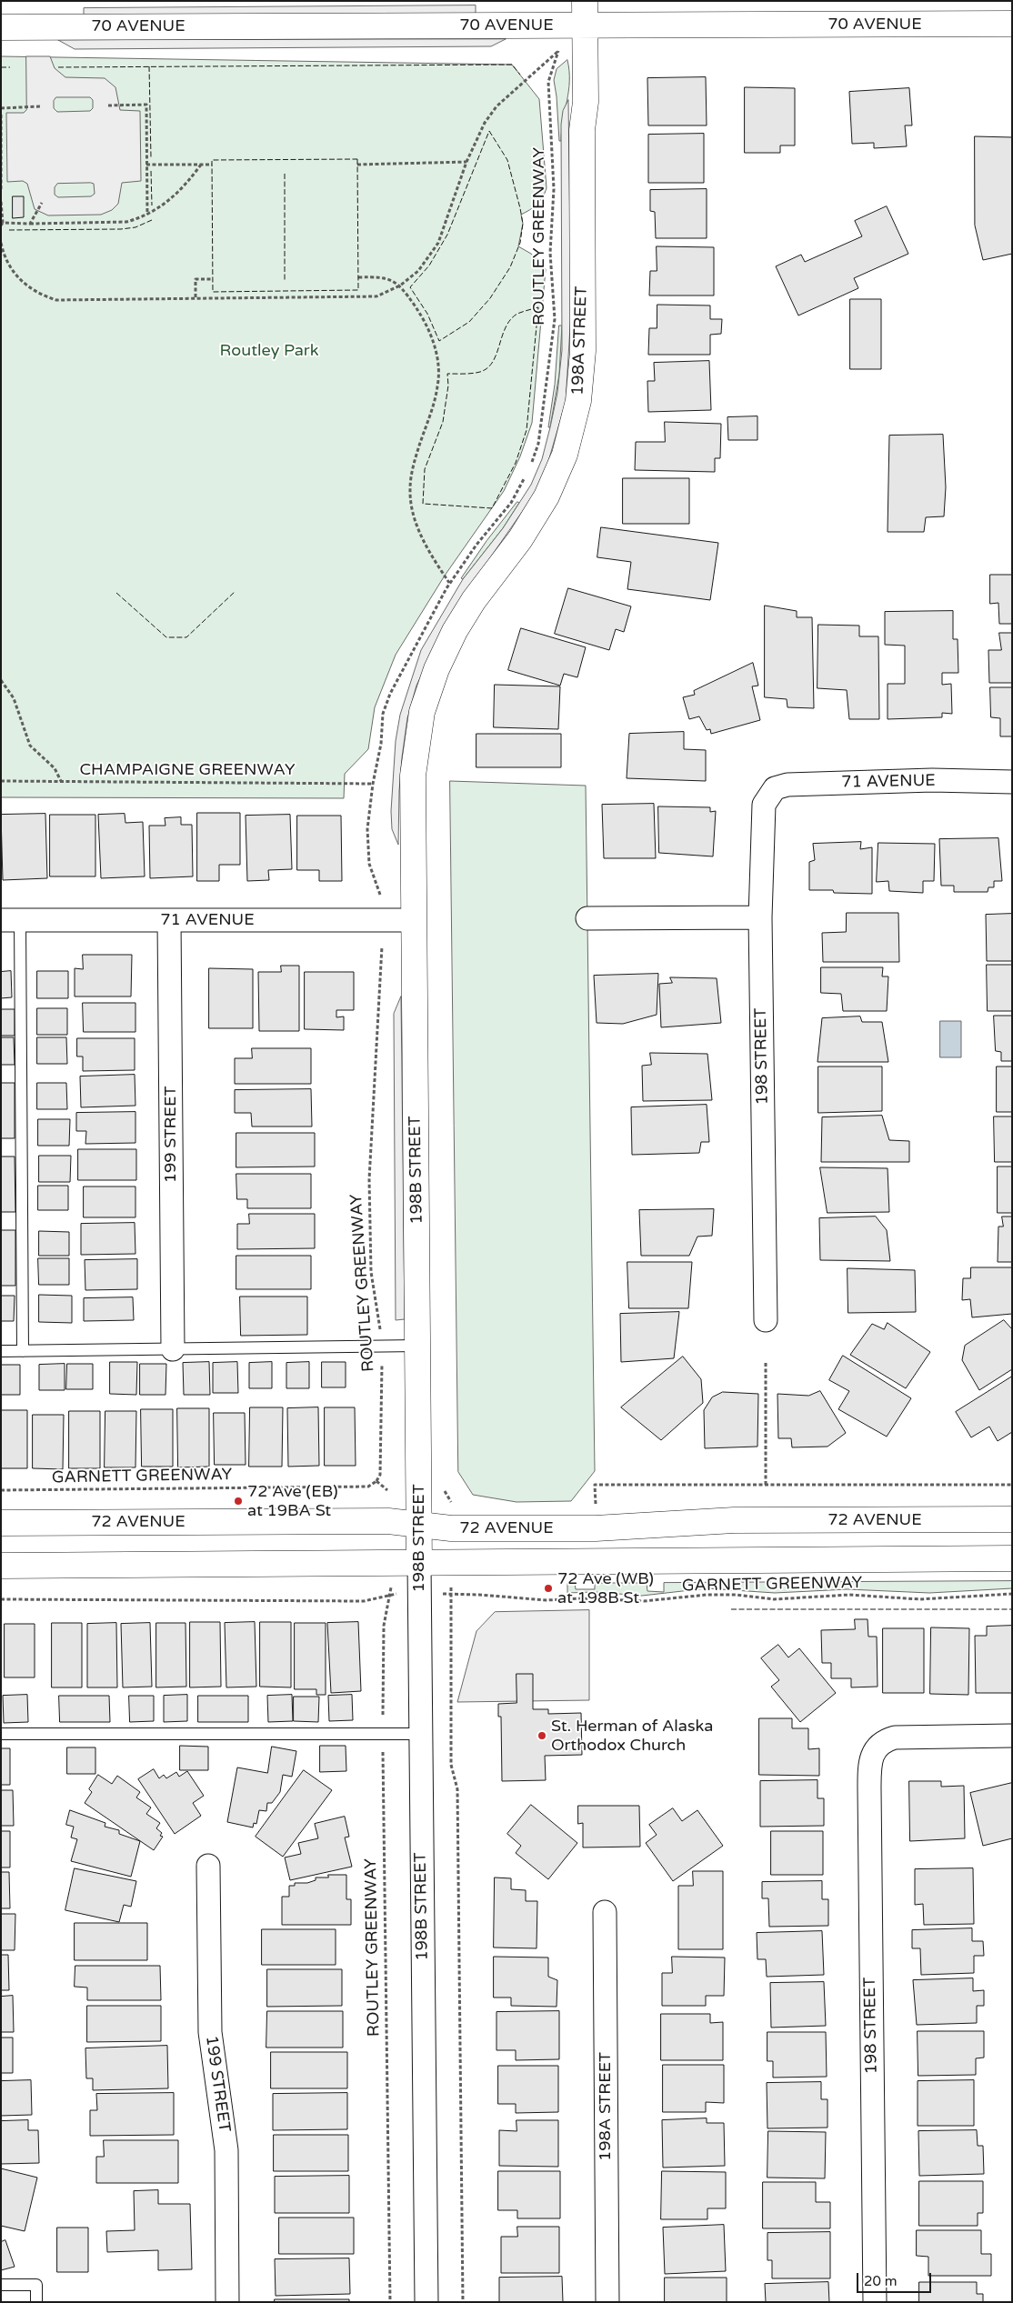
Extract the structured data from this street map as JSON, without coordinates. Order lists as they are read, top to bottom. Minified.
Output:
{"streets":{"street":["70 AVENUE","198A STREET","71 AVENUE","198 STREET","199 STREET","198B STREET","72 AVENUE"],"path":["ROUTLEY GREENWAY","CHAMPAIGNE GREENWAY","GARNETT GREENWAY"]},"crossings":[["70 AVENUE","198A STREET"],["ROUTLEY GREENWAY","GARNETT GREENWAY"],["198A STREET","198B STREET"],["71 AVENUE","198 STREET"],["71 AVENUE","199 STREET"],["71 AVENUE","198B STREET"],["198B STREET","72 AVENUE"]],"parks":["Routley Park"],"places":["72 Ave (EB) at 19BA St","72 Ave (WB) at 198B St","St. Herman of Alaska Orthodox Church"],"scale_bar":"20 m"}
